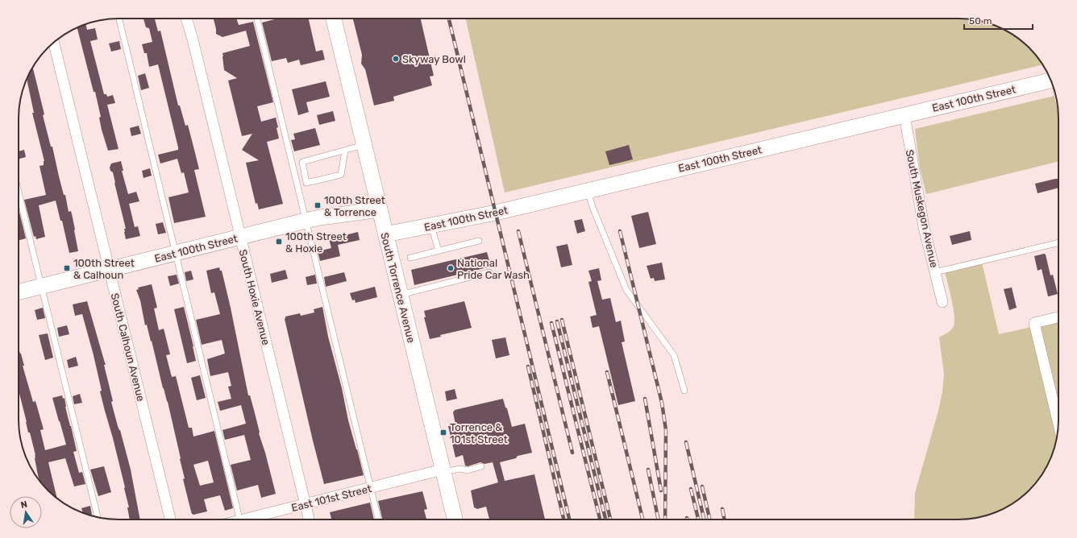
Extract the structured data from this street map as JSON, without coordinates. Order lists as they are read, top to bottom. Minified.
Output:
{"streets":{"main road":["East 100th Street","South Torrence Avenue"],"street":["South Muskegon Avenue","South Hoxie Avenue","South Calhoun Avenue","East 101st Street"]},"crossings":[["East 100th Street","South Muskegon Avenue"],["East 100th Street","South Torrence Avenue"],["East 100th Street","South Hoxie Avenue"],["East 100th Street","South Calhoun Avenue"],["South Torrence Avenue","East 101st Street"],["South Hoxie Avenue","East 101st Street"]],"places":{"other":["Skyway Bowl","National Pride Car Wash"],"transit":["100th Street & Torrence","100th Street & Hoxie","100th Street & Calhoun","Torrence & 101st Street"]},"scale_bar":"50 m","north":"top"}
